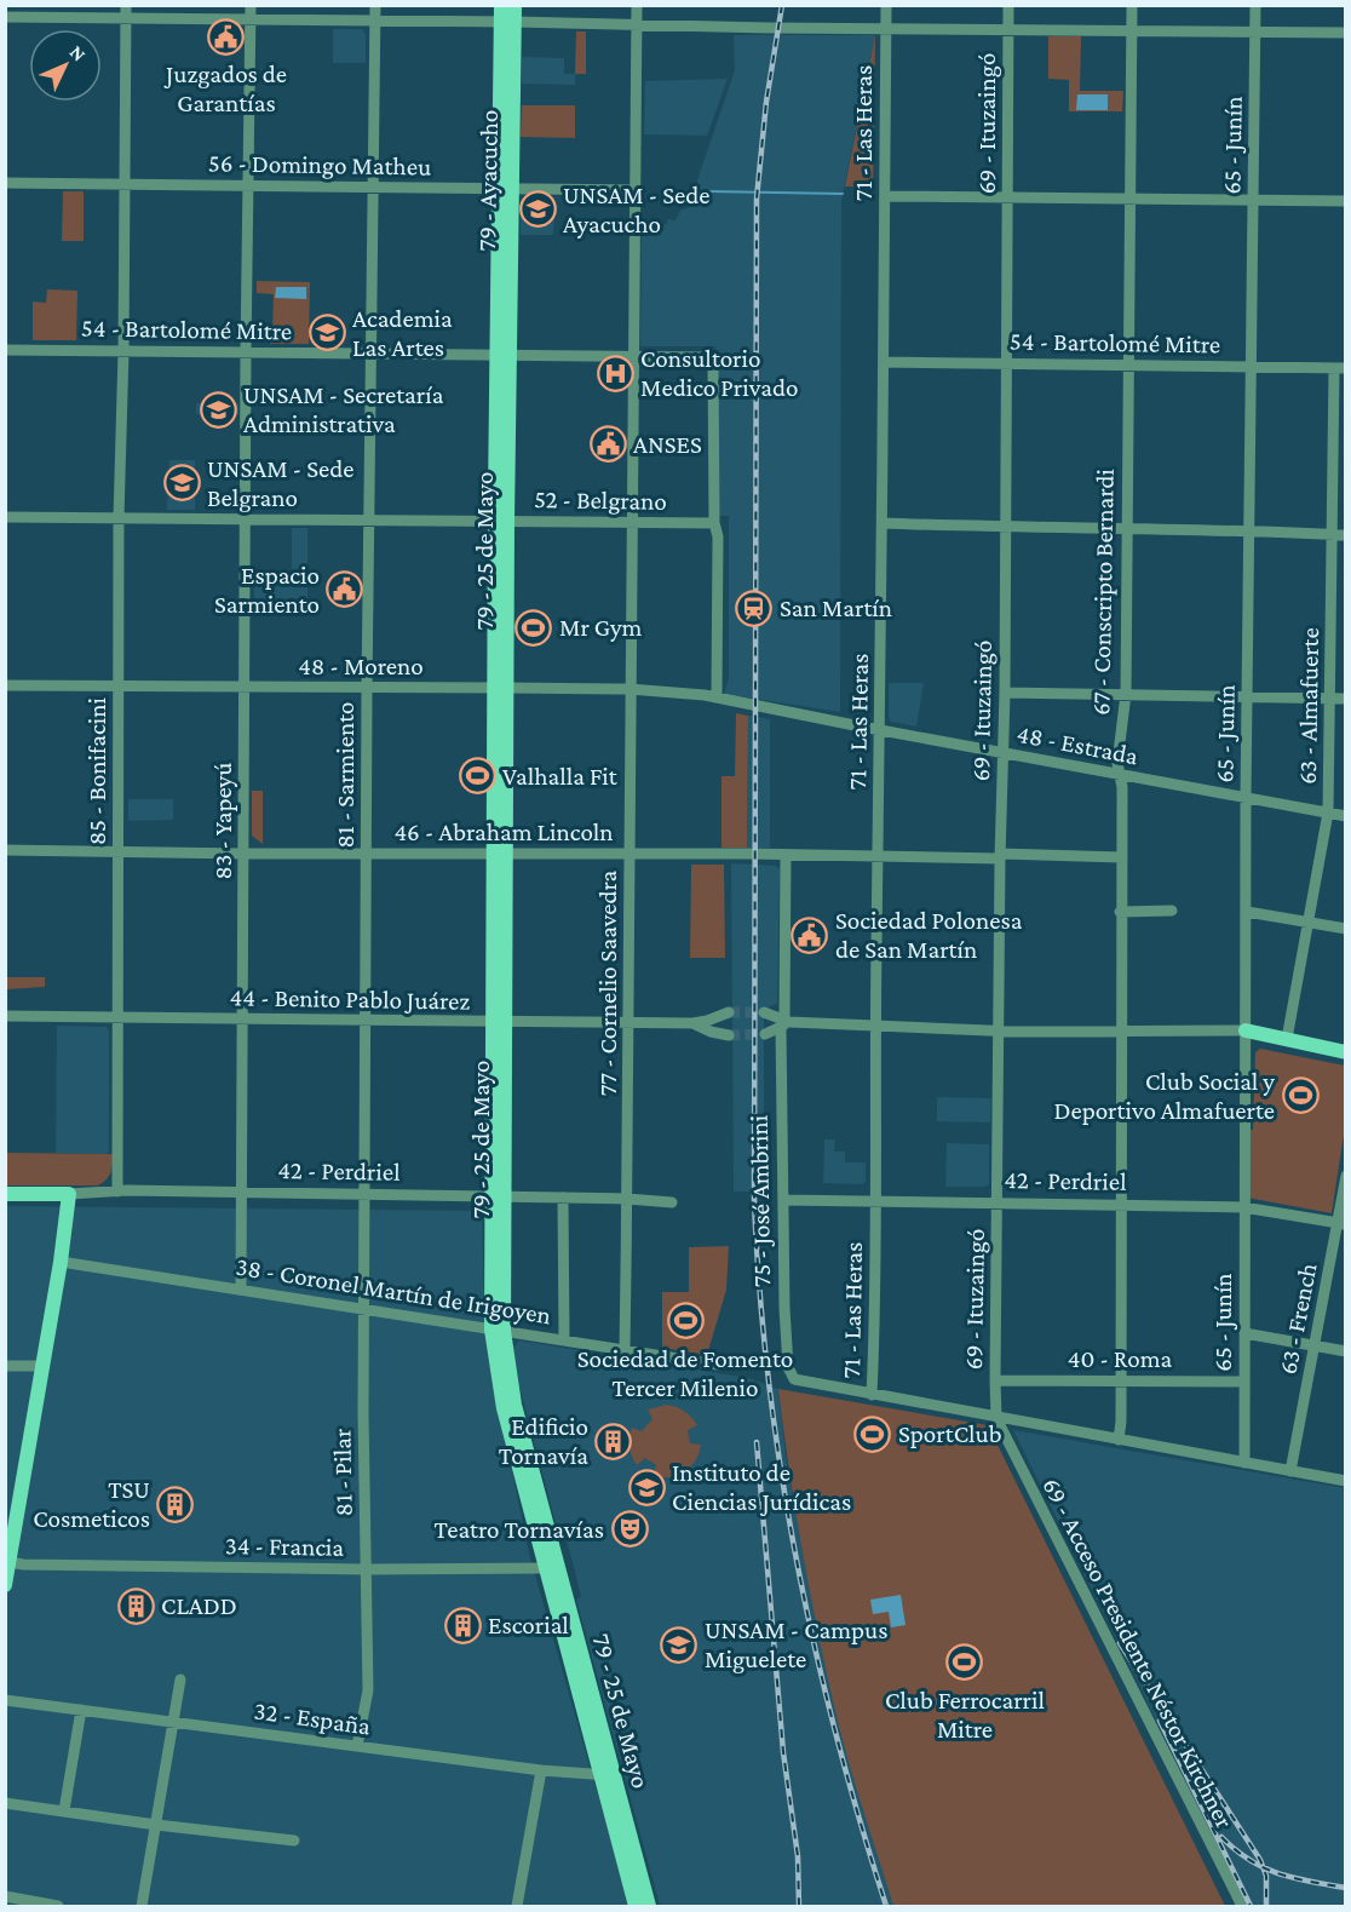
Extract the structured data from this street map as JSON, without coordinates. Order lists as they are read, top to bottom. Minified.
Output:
{"streets":{"main road":["79 - Ayacucho","79 - 25 de Mayo","42 - Perdriel"],"street":["69 - Ituzaingó","71 - Las Heras","65 - Junín","56 - Domingo Matheu","54 - Bartolomé Mitre","52 - Belgrano","67 - Conscripto Bernardi","48 - Moreno","63 - Almafuerte","48 - Estrada","85 - Bonifacini","81 - Sarmiento","83 - Yapeyú","46 - Abraham Lincoln","77 - Cornelio Saavedra","44 - Benito Pablo Juárez","75 - José Ambrini","38 - Coronel Martín de Irigoyen","63 - French","40 - Roma","81 - Pilar","34 - Francia","69 - Acceso Presidente Néstor Kirchner","32 - España"]},"crossings":[["69 - Ituzaingó","54 - Bartolomé Mitre"],["69 - Ituzaingó","48 - Estrada"],["69 - Ituzaingó","46 - Abraham Lincoln"],["69 - Ituzaingó","42 - Perdriel"],["69 - Ituzaingó","40 - Roma"],["69 - Ituzaingó","69 - Acceso Presidente Néstor Kirchner"],["71 - Las Heras","54 - Bartolomé Mitre"],["71 - Las Heras","48 - Estrada"],["71 - Las Heras","46 - Abraham Lincoln"],["71 - Las Heras","42 - Perdriel"],["71 - Las Heras","75 - José Ambrini"],["65 - Junín","54 - Bartolomé Mitre"],["65 - Junín","48 - Estrada"],["65 - Junín","42 - Perdriel"],["65 - Junín","40 - Roma"],["56 - Domingo Matheu","79 - Ayacucho"],["56 - Domingo Matheu","85 - Bonifacini"],["56 - Domingo Matheu","81 - Sarmiento"],["56 - Domingo Matheu","83 - Yapeyú"],["56 - Domingo Matheu","77 - Cornelio Saavedra"],["79 - Ayacucho","54 - Bartolomé Mitre"],["79 - Ayacucho","79 - 25 de Mayo"],["54 - Bartolomé Mitre","52 - Belgrano"],["54 - Bartolomé Mitre","79 - 25 de Mayo"],["54 - Bartolomé Mitre","67 - Conscripto Bernardi"],["54 - Bartolomé Mitre","63 - Almafuerte"],["54 - Bartolomé Mitre","85 - Bonifacini"],["54 - Bartolomé Mitre","81 - Sarmiento"],["54 - Bartolomé Mitre","83 - Yapeyú"],["54 - Bartolomé Mitre","77 - Cornelio Saavedra"],["52 - Belgrano","79 - 25 de Mayo"],["52 - Belgrano","85 - Bonifacini"],["52 - Belgrano","81 - Sarmiento"],["52 - Belgrano","83 - Yapeyú"],["52 - Belgrano","77 - Cornelio Saavedra"],["79 - 25 de Mayo","48 - Moreno"],["79 - 25 de Mayo","46 - Abraham Lincoln"],["79 - 25 de Mayo","44 - Benito Pablo Juárez"],["79 - 25 de Mayo","42 - Perdriel"],["79 - 25 de Mayo","38 - Coronel Martín de Irigoyen"],["79 - 25 de Mayo","34 - Francia"],["79 - 25 de Mayo","32 - España"],["67 - Conscripto Bernardi","48 - Estrada"],["67 - Conscripto Bernardi","46 - Abraham Lincoln"],["67 - Conscripto Bernardi","42 - Perdriel"],["67 - Conscripto Bernardi","40 - Roma"],["48 - Moreno","48 - Estrada"],["48 - Moreno","85 - Bonifacini"],["48 - Moreno","81 - Sarmiento"],["48 - Moreno","83 - Yapeyú"],["48 - Moreno","77 - Cornelio Saavedra"],["63 - Almafuerte","48 - Estrada"],["85 - Bonifacini","46 - Abraham Lincoln"],["85 - Bonifacini","44 - Benito Pablo Juárez"],["85 - Bonifacini","42 - Perdriel"],["81 - Sarmiento","46 - Abraham Lincoln"],["81 - Sarmiento","44 - Benito Pablo Juárez"],["81 - Sarmiento","42 - Perdriel"],["81 - Sarmiento","81 - Pilar"],["83 - Yapeyú","46 - Abraham Lincoln"],["83 - Yapeyú","44 - Benito Pablo Juárez"],["83 - Yapeyú","42 - Perdriel"],["83 - Yapeyú","38 - Coronel Martín de Irigoyen"],["46 - Abraham Lincoln","77 - Cornelio Saavedra"],["46 - Abraham Lincoln","75 - José Ambrini"],["77 - Cornelio Saavedra","44 - Benito Pablo Juárez"],["77 - Cornelio Saavedra","42 - Perdriel"],["77 - Cornelio Saavedra","38 - Coronel Martín de Irigoyen"],["42 - Perdriel","75 - José Ambrini"],["42 - Perdriel","63 - French"],["42 - Perdriel","81 - Pilar"],["38 - Coronel Martín de Irigoyen","81 - Pilar"],["81 - Pilar","34 - Francia"],["81 - Pilar","32 - España"]],"places":{"public building":["Juzgados de Garantías","ANSES","Espacio Sarmiento","Sociedad Polonesa de San Martín"],"school or university":["UNSAM - Sede Ayacucho","Academia Las Artes","UNSAM - Secretaría Administrativa","UNSAM - Sede Belgrano","Instituto de Ciencias Jurídicas","UNSAM - Campus Miguelete"],"hospital":["Consultorio Medico Privado"],"station":["San Martín"],"sports":["Mr Gym","Valhalla Fit","Club Social y Deportivo Almafuerte","Sociedad de Fomento Tercer Milenio","SportClub","Club Ferrocarril Mitre"],"building":["Edificio Tornavía","TSU Cosmeticos","CLADD","Escorial"],"theatre":["Teatro Tornavías"]},"north":"top right"}
